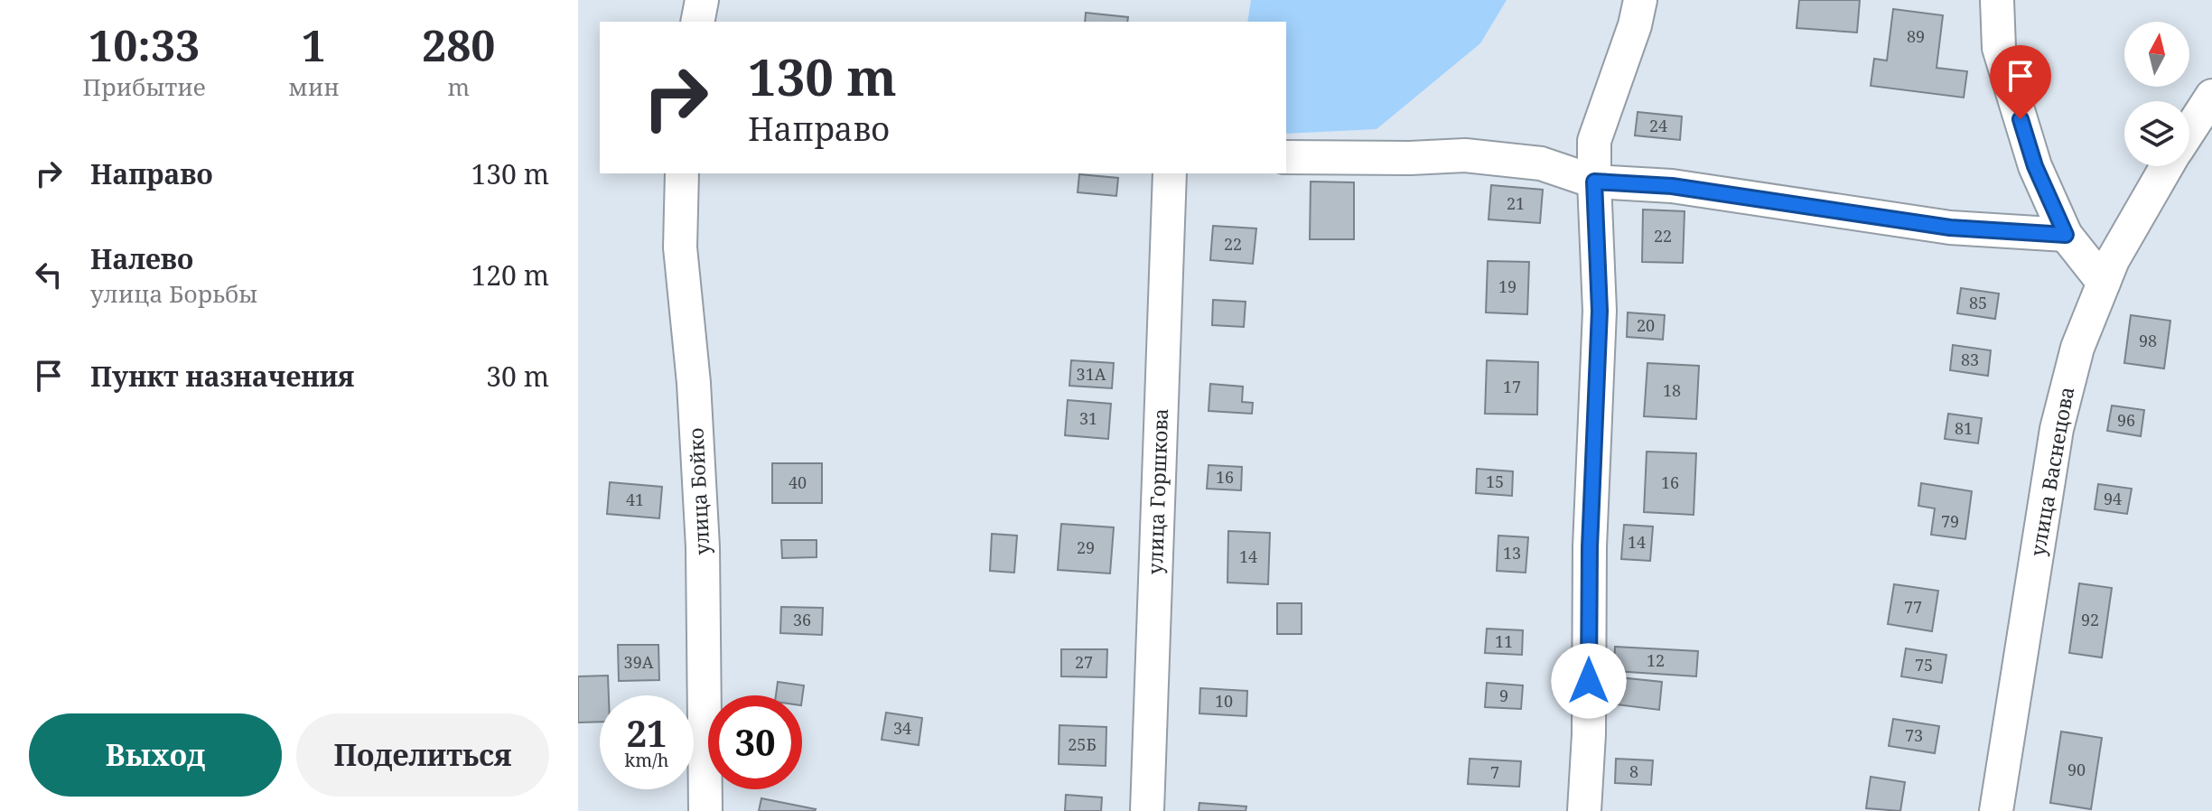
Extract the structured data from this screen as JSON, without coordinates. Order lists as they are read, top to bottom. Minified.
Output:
{"streets":{"street":["улица Васнецова","улица Бойко","улица Горшкова"]},"house_numbers":["89","24","21","22","22","19","85","20","98","83","31А","17","18","31","96","81","16","15","40","16","94","41","79","14","29","13","14","77","36","92","11","12","39А","27","75","9","10","34","73","25Б","90","8","7"],"north":"top","page":{"eta":["10:33","Прибытие","1","мин","280","m"],"turn":["130 m","Направо"],"list":[{"name":"Направо","value":"130 m"},{"name":"Налево","note":"улица Борьбы","value":"120 m"},{"name":"Пункт назначения","value":"30 m"}],"speed":"21 km/h","limit":"30","buttons":["Выход","Поделиться"]}}
